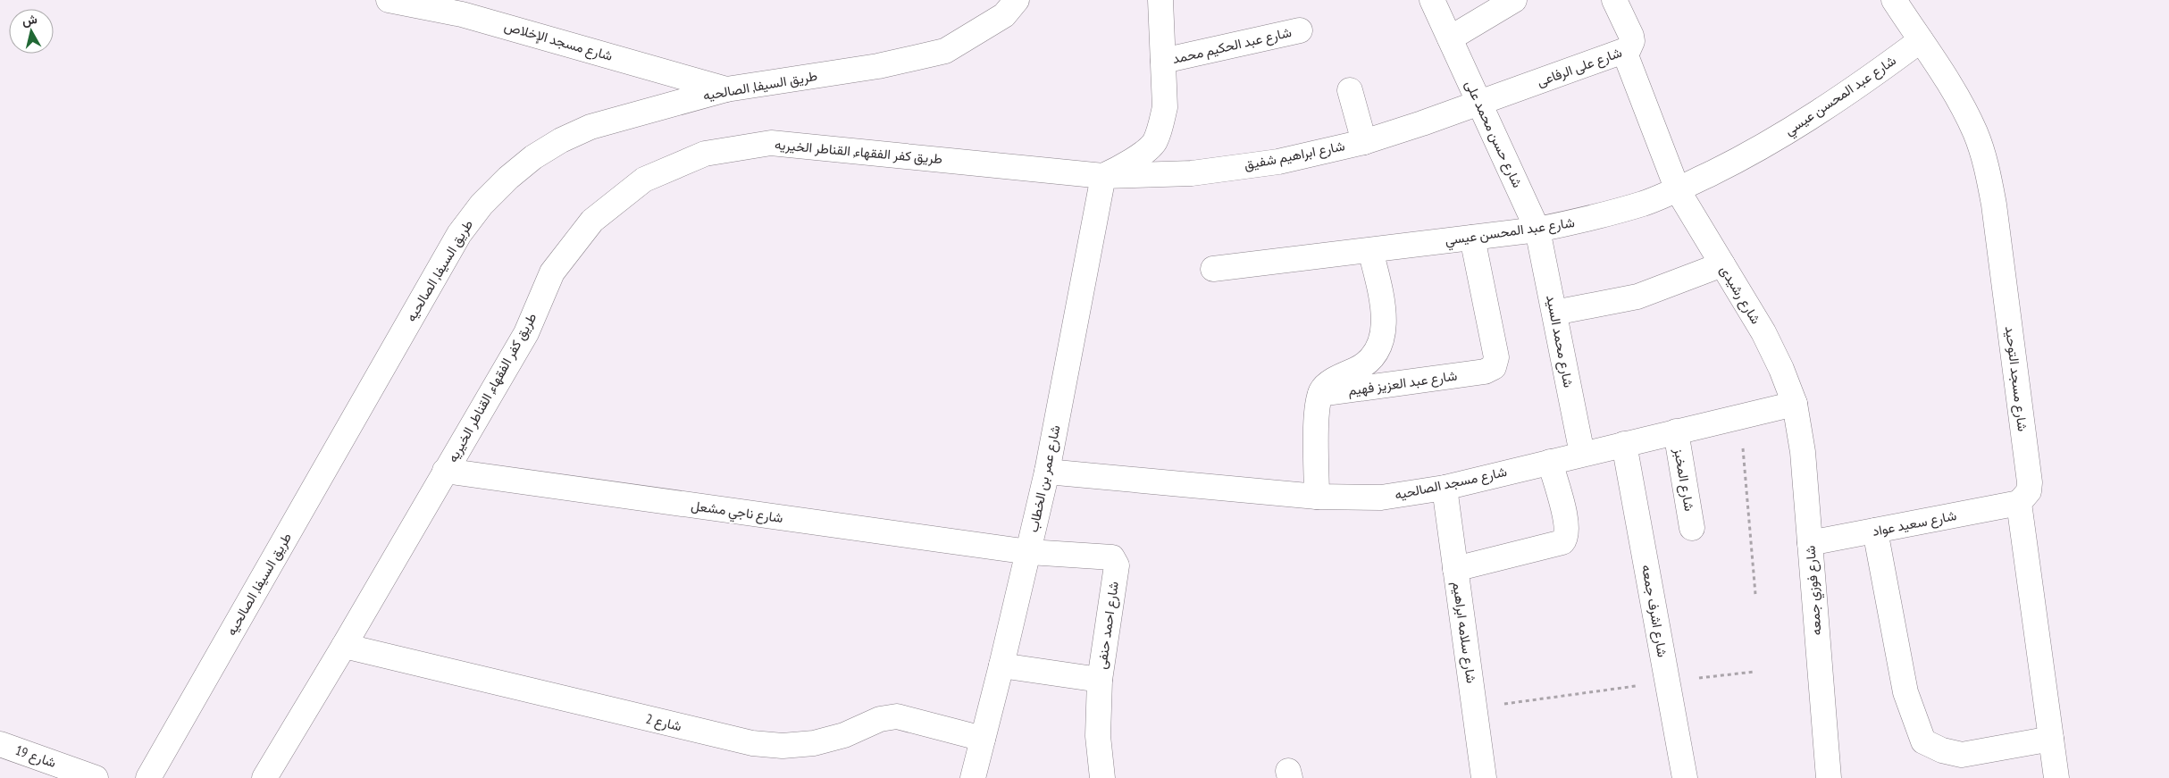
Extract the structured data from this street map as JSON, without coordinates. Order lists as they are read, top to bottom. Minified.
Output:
{"streets":{"street":["شارع مسجد الإخلاص","شارع عبد الحكيم محمد","شارع على الرفاعى","طريق السيفا, الصالحيه","شارع عبد المحسن عيسي","شارع حسن محمد على","طريق كفر الفقهاء, القناطر الخيريه","شارع ابراهيم شفيق","شارع رشيدى","شارع محمد السيد","شارع مسجد التوحيد","شارع عبد العزيز فهيم","شارع عمر بن الخطاب","شارع المخبز","شارع مسجد الصالحيه","شارع ناجي مشعل","شارع سعيد عواد","شارع فوزي جمعه","شارع اشرف جمعه","شارع احمد حنفى","شارع سلامه ابراهيم","شارع 2","شارع 19"]},"crossings":[["شارع مسجد الإخلاص","طريق السيفا, الصالحيه"],["شارع على الرفاعى","شارع حسن محمد على"],["شارع على الرفاعى","شارع ابراهيم شفيق"],["شارع على الرفاعى","شارع رشيدى"],["شارع عبد المحسن عيسي","شارع حسن محمد على"],["شارع عبد المحسن عيسي","شارع رشيدى"],["شارع عبد المحسن عيسي","شارع محمد السيد"],["شارع عبد المحسن عيسي","شارع مسجد التوحيد"],["شارع عبد المحسن عيسي","شارع عبد العزيز فهيم"],["شارع حسن محمد على","شارع ابراهيم شفيق"],["شارع حسن محمد على","شارع محمد السيد"],["طريق كفر الفقهاء, القناطر الخيريه","شارع ابراهيم شفيق"],["طريق كفر الفقهاء, القناطر الخيريه","شارع عمر بن الخطاب"],["طريق كفر الفقهاء, القناطر الخيريه","شارع ناجي مشعل"],["طريق كفر الفقهاء, القناطر الخيريه","شارع 2"],["شارع ابراهيم شفيق","شارع عمر بن الخطاب"],["شارع رشيدى","شارع مسجد الصالحيه"],["شارع رشيدى","شارع فوزي جمعه"],["شارع محمد السيد","شارع مسجد الصالحيه"],["شارع مسجد التوحيد","شارع سعيد عواد"],["شارع عمر بن الخطاب","شارع مسجد الصالحيه"],["شارع عمر بن الخطاب","شارع ناجي مشعل"],["شارع عمر بن الخطاب","شارع احمد حنفى"],["شارع عمر بن الخطاب","شارع 2"],["شارع المخبز","شارع مسجد الصالحيه"],["شارع مسجد الصالحيه","شارع فوزي جمعه"],["شارع مسجد الصالحيه","شارع اشرف جمعه"],["شارع مسجد الصالحيه","شارع سلامه ابراهيم"],["شارع ناجي مشعل","شارع احمد حنفى"],["شارع سعيد عواد","شارع فوزي جمعه"]],"north":"top"}
